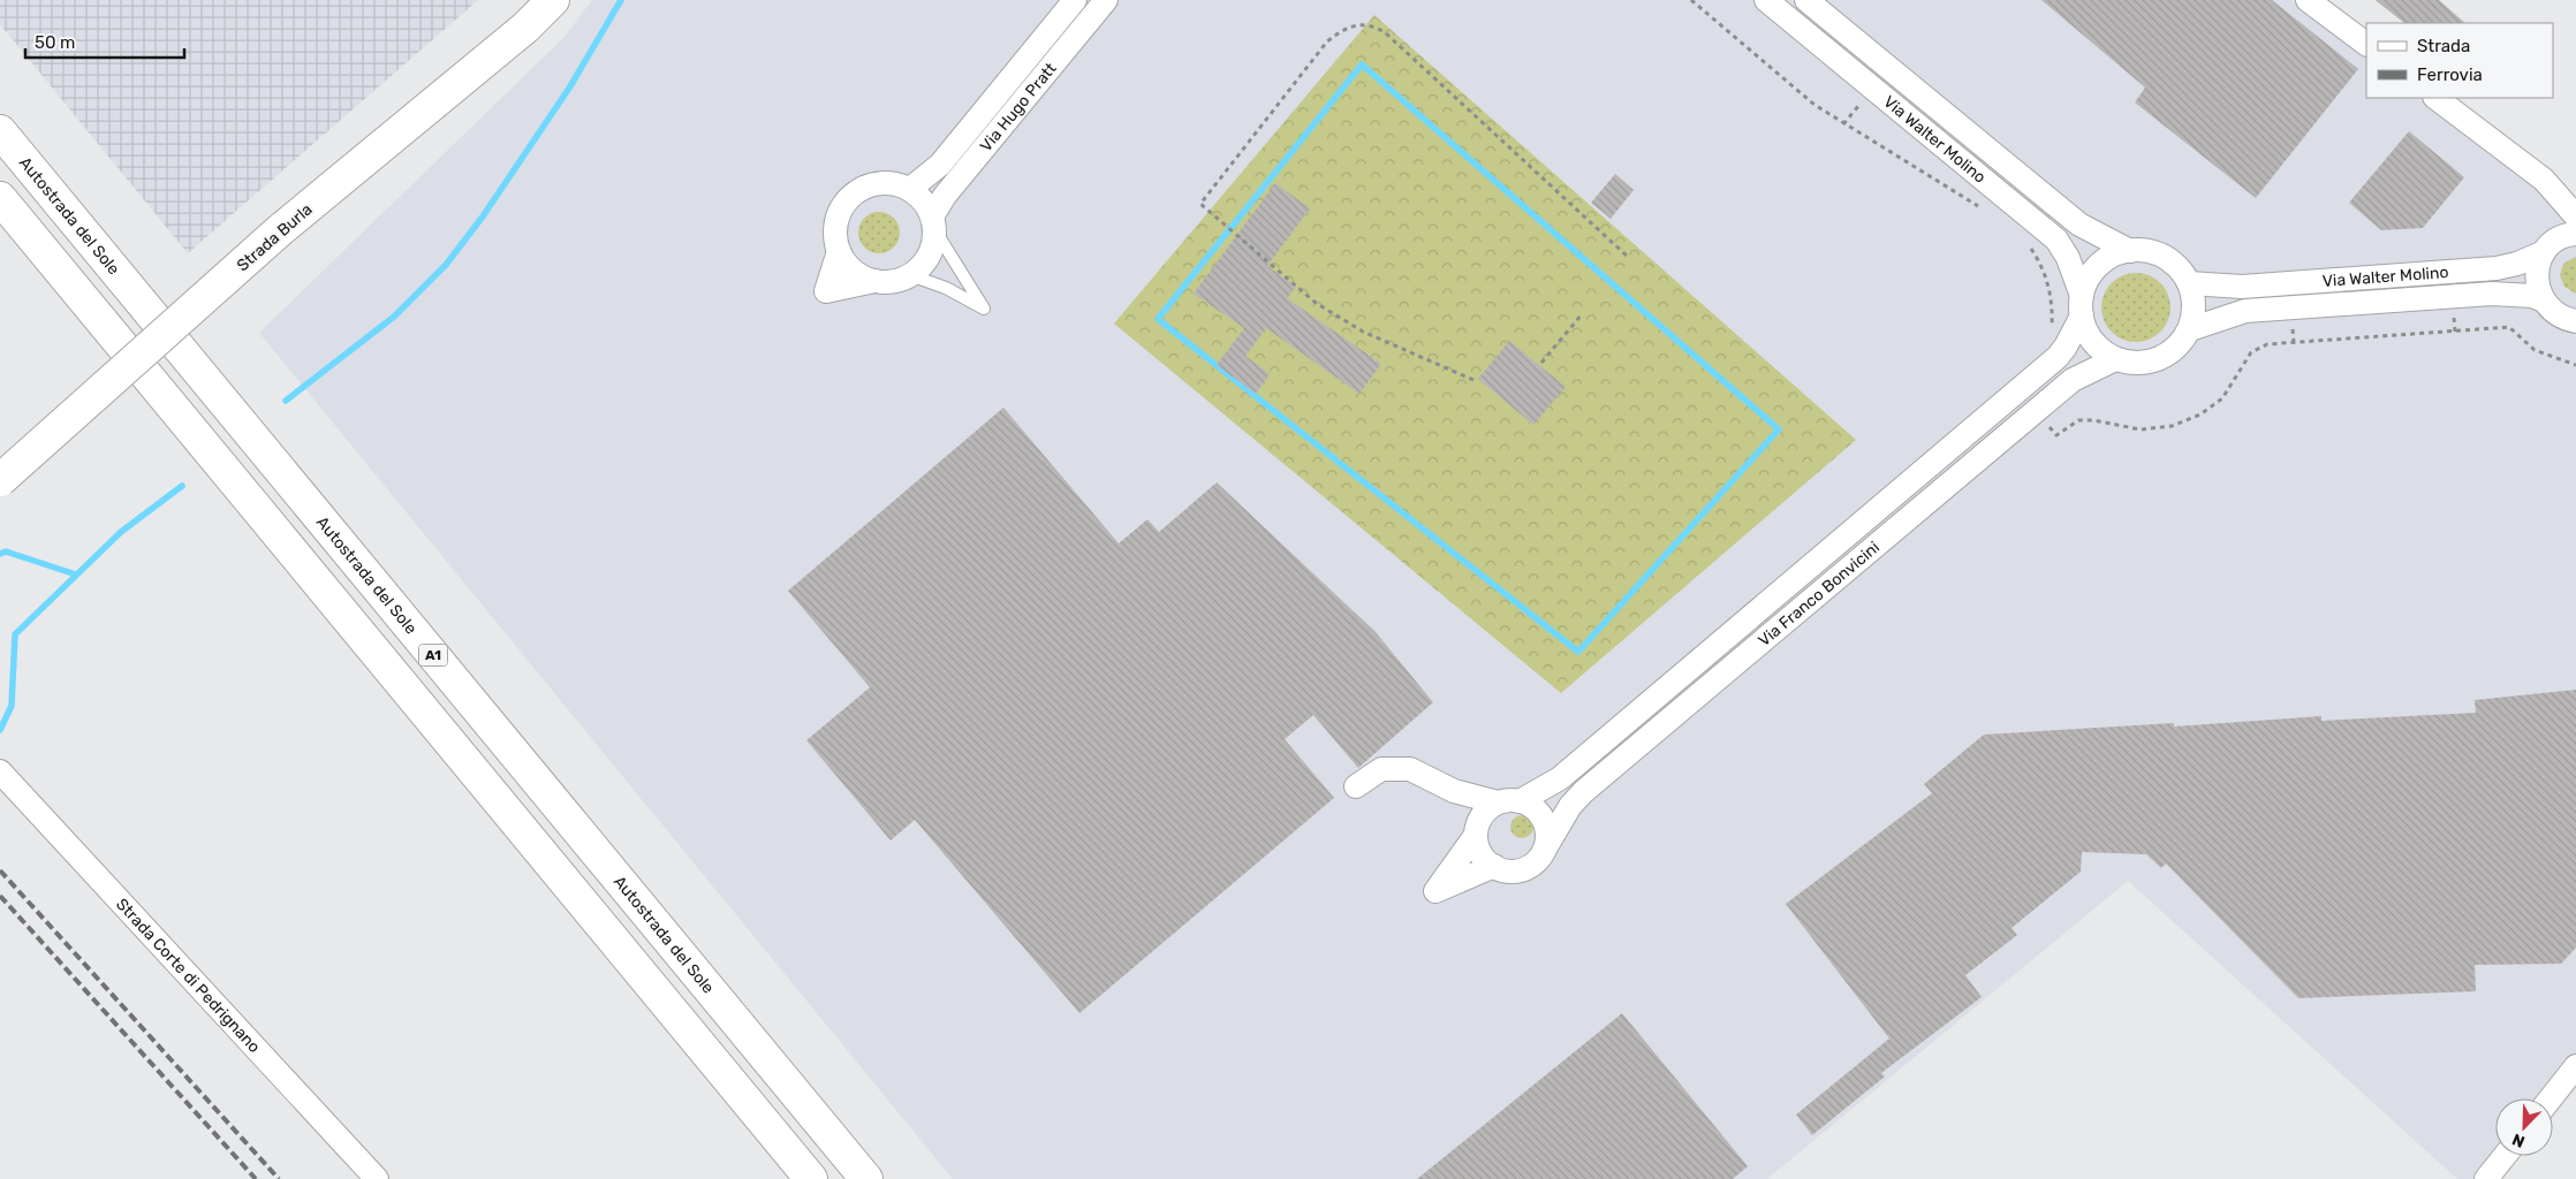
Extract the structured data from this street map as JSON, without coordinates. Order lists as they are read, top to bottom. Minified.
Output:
{"streets":{"main road":["Autostrada del Sole","Strada Burla","A1"],"street":["Via Hugo Pratt","Via Walter Molino","Via Franco Bonvicini","Strada Corte di Pedrignano"]},"crossings":[["Via Walter Molino","Via Franco Bonvicini"]],"legend":["Strada","Ferrovia"],"scale_bar":"50 m","north":"bottom left"}
